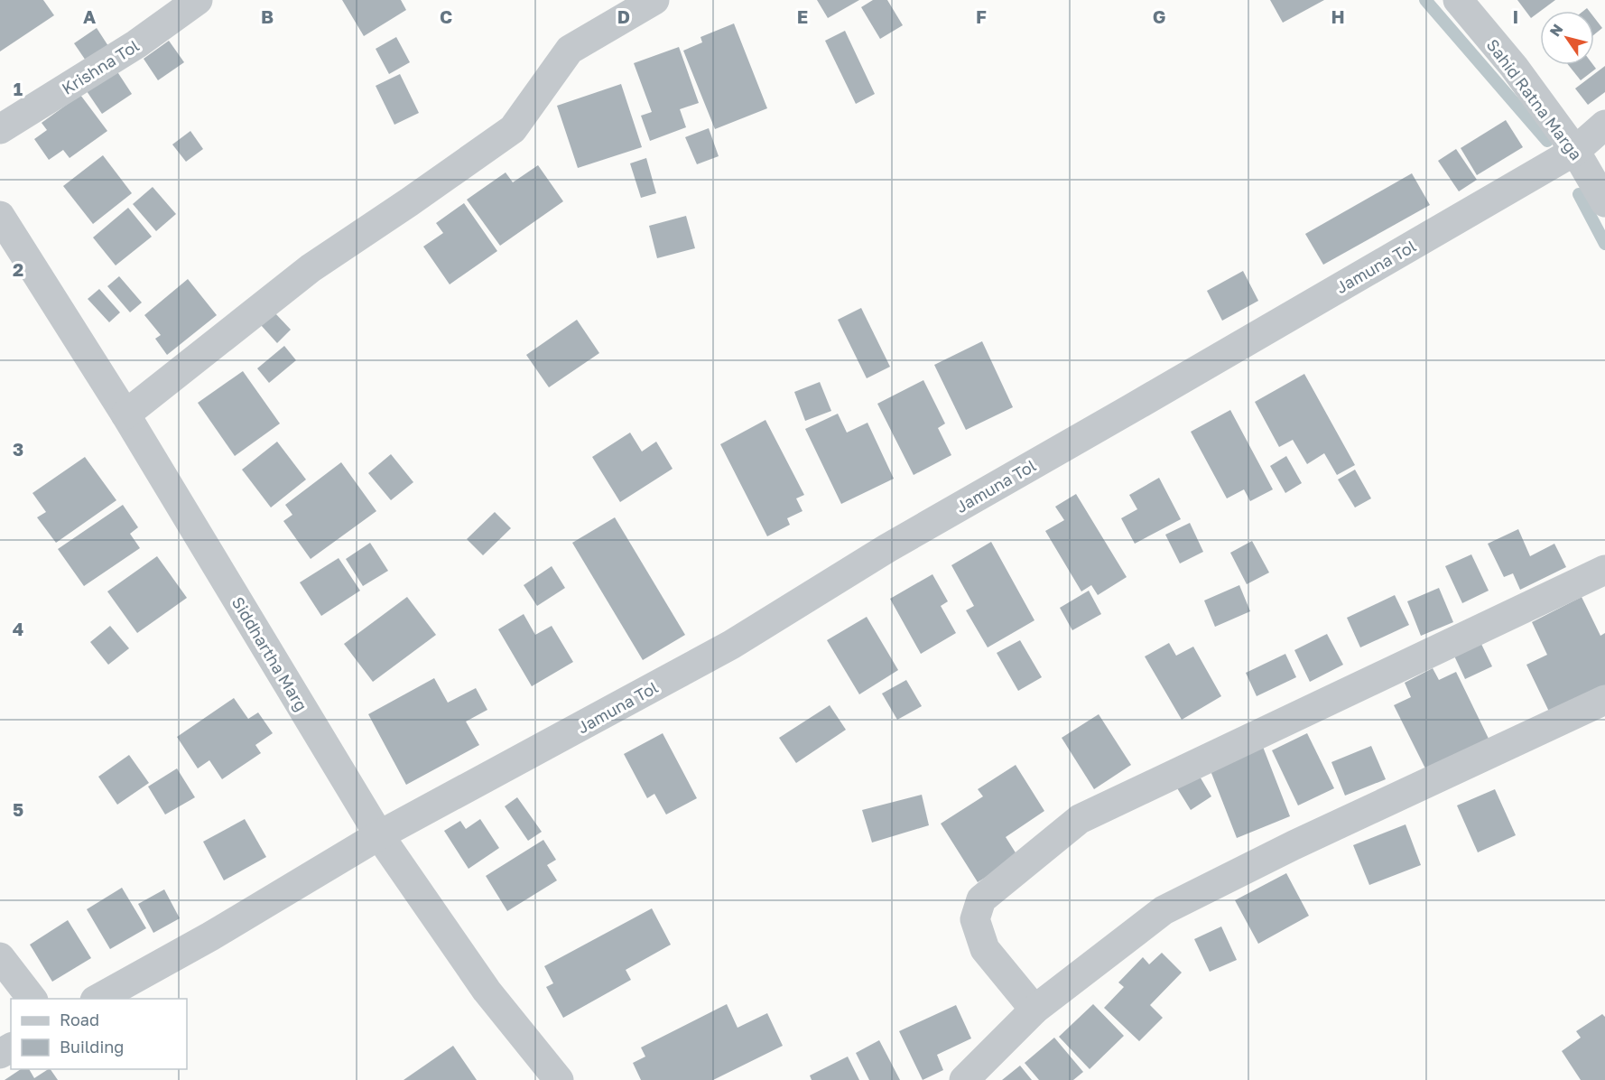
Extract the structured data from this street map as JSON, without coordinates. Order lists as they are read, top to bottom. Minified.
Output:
{"streets":{"street":["Krishna Tol","Sahid Ratna Marga","Jamuna Tol","Siddhartha Marg"]},"crossings":[["Sahid Ratna Marga","Jamuna Tol"],["Jamuna Tol","Siddhartha Marg"]],"legend":["Road","Building"],"north":"top left","grid":{"columns":["A","B","C","D","E","F","G","H","I"],"rows":["1","2","3","4","5"]}}
